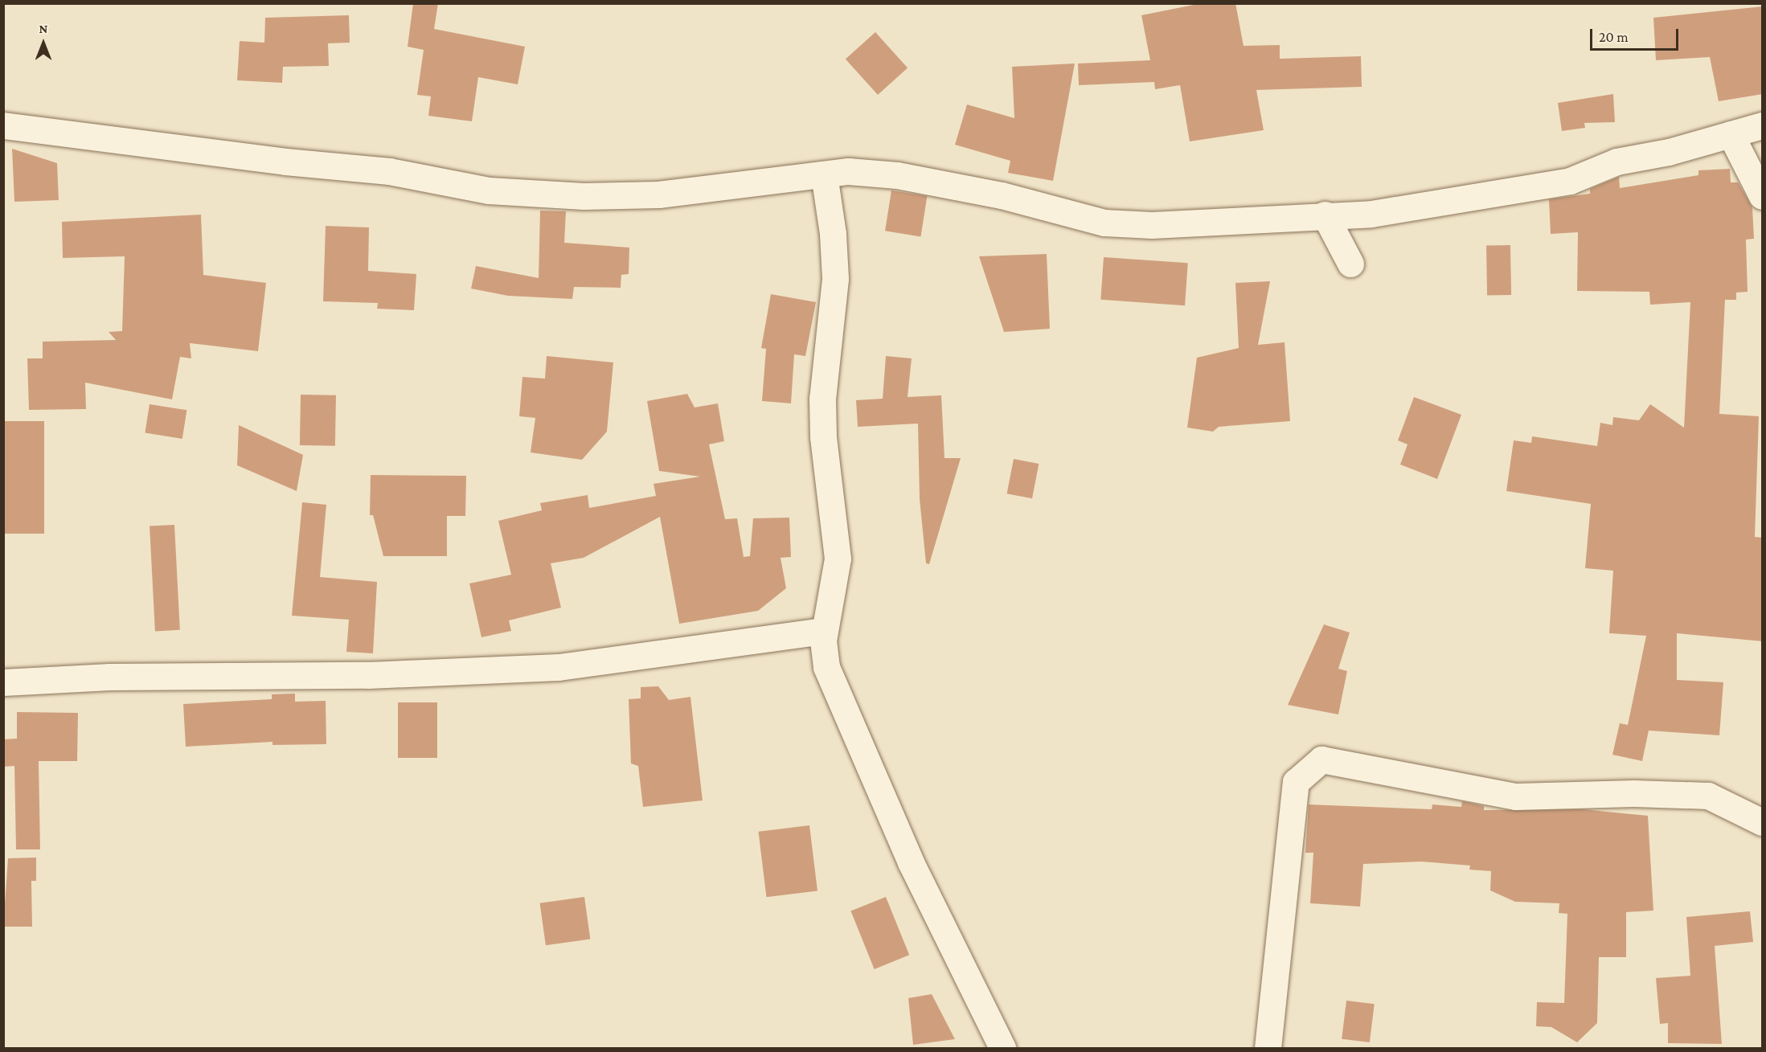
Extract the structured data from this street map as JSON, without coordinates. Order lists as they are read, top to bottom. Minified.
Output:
{"scale_bar":"20 m","north":"top"}
